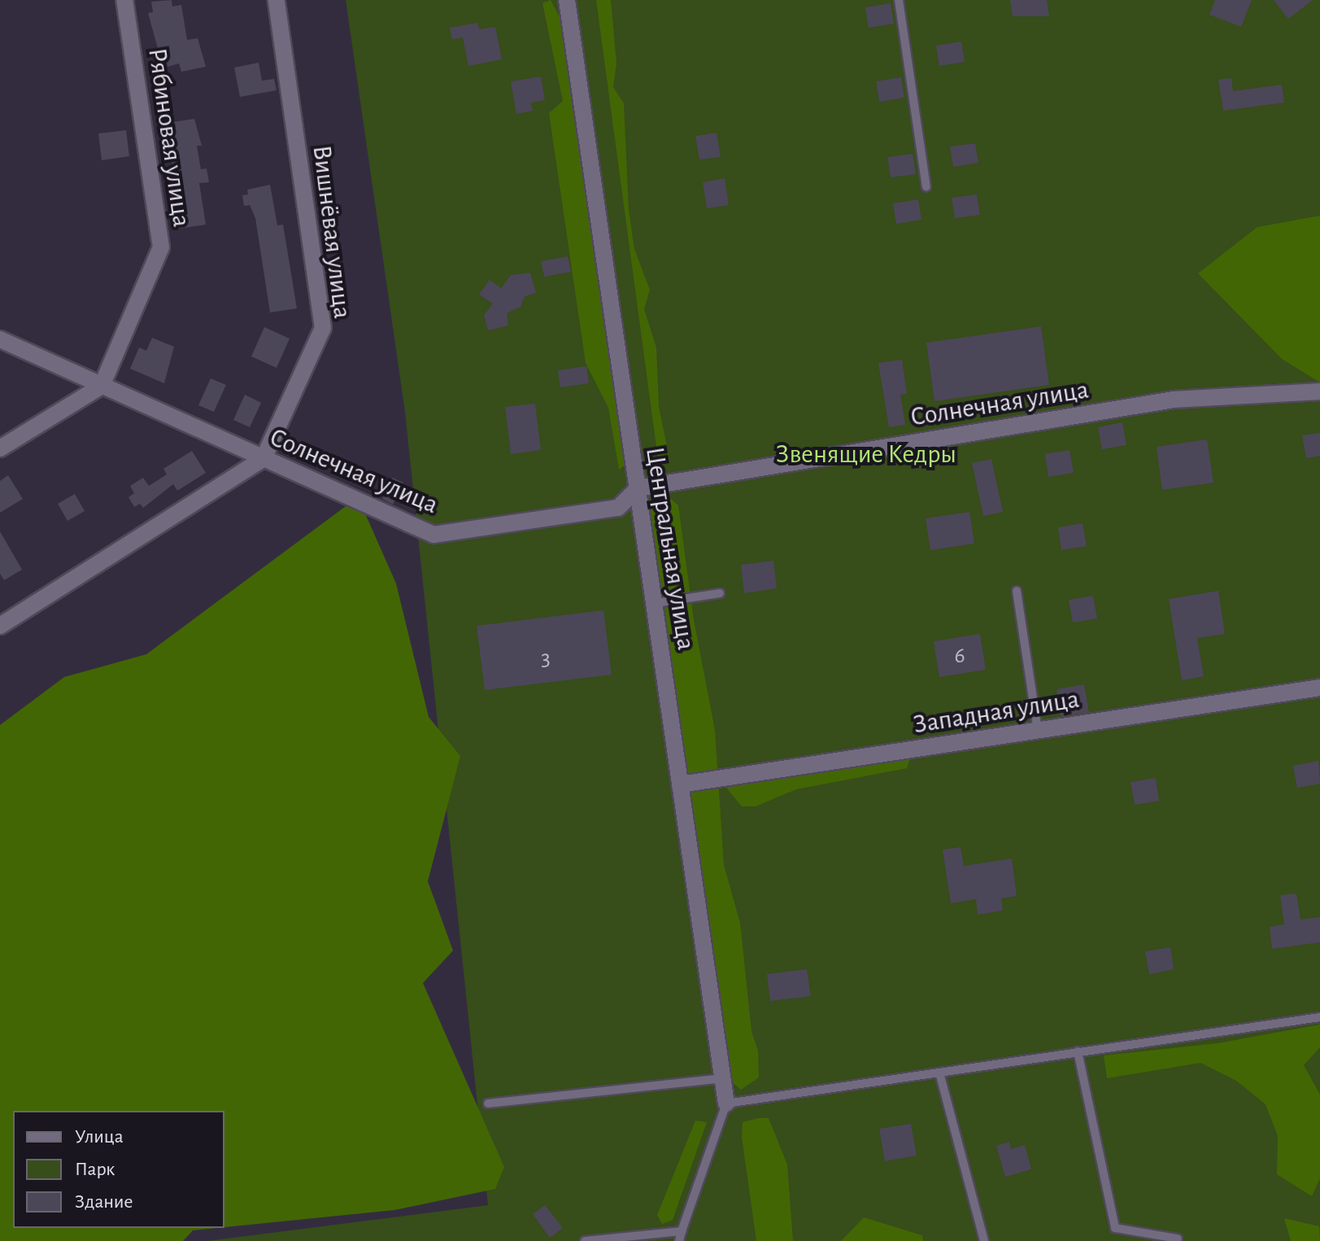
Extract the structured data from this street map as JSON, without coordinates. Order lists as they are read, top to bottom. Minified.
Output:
{"streets":{"street":["Рябиновая улица","Вишнёвая улица","Солнечная улица","Центральная улица","Западная улица"]},"crossings":[["Рябиновая улица","Солнечная улица"],["Вишнёвая улица","Солнечная улица"],["Солнечная улица","Центральная улица"],["Центральная улица","Западная улица"]],"parks":["Звенящие Кедры"],"house_numbers":["6","3"],"legend":["Улица","Парк","Здание"]}
